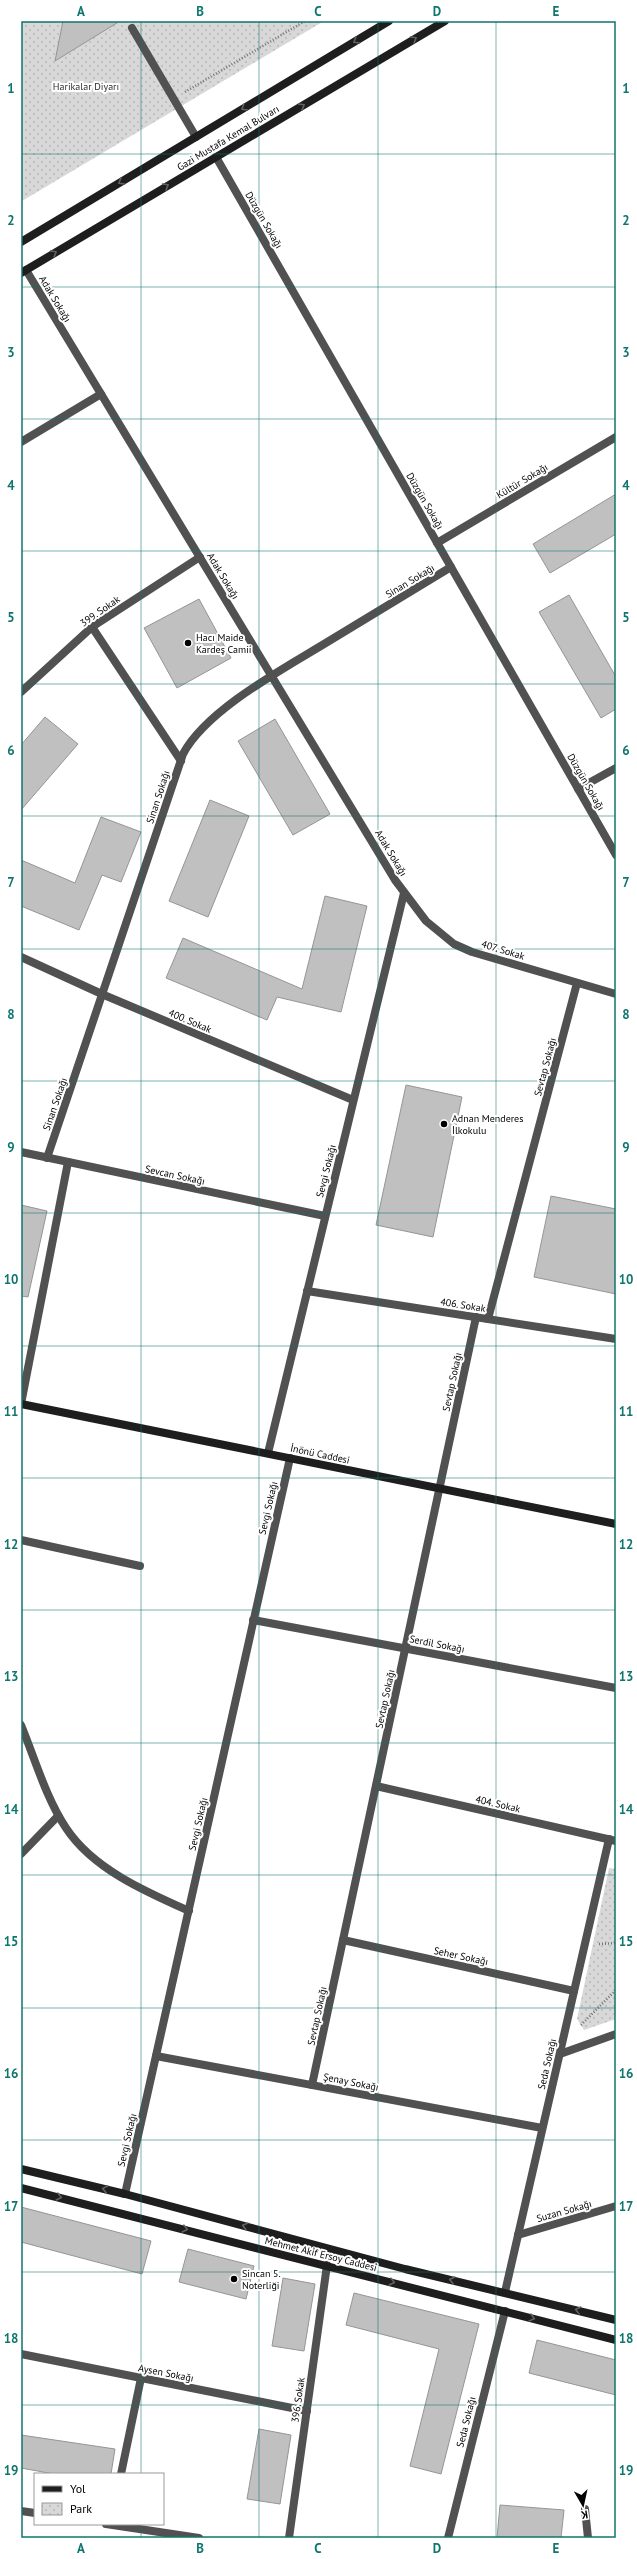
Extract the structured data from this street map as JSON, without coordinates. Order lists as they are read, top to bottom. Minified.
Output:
{"streets":{"main road":["Gazi Mustafa Kemal Bulvarı","İnönü Caddesi","Mehmet Akif Ersoy Caddesi"],"street":["Düzgün Sokağı","Adak Sokağı","Kültür Sokağı","Sinan Sokağı","399. Sokak","407. Sokak","400. Sokak","Sevtap Sokağı","Sevgi Sokağı","Sevcan Sokağı","406. Sokak","Serdil Sokağı","404. Sokak","Seher Sokağı","Seda Sokağı","Şenay Sokağı","Suzan Sokağı","Aysen Sokağı","396. Sokak"]},"crossings":[["Gazi Mustafa Kemal Bulvarı","Düzgün Sokağı"],["Gazi Mustafa Kemal Bulvarı","Adak Sokağı"],["Düzgün Sokağı","Kültür Sokağı"],["Düzgün Sokağı","Sinan Sokağı"],["Adak Sokağı","Sinan Sokağı"],["Adak Sokağı","399. Sokak"],["Adak Sokağı","407. Sokak"],["Adak Sokağı","Sevgi Sokağı"],["Sinan Sokağı","400. Sokak"],["Sinan Sokağı","Sevcan Sokağı"],["407. Sokak","Sevtap Sokağı"],["407. Sokak","Sevgi Sokağı"],["400. Sokak","Sevgi Sokağı"],["Sevtap Sokağı","406. Sokak"],["Sevtap Sokağı","İnönü Caddesi"],["Sevtap Sokağı","Serdil Sokağı"],["Sevtap Sokağı","404. Sokak"],["Sevtap Sokağı","Seher Sokağı"],["Sevtap Sokağı","Şenay Sokağı"],["Sevgi Sokağı","Sevcan Sokağı"],["Sevgi Sokağı","406. Sokak"],["Sevgi Sokağı","İnönü Caddesi"],["Sevgi Sokağı","Serdil Sokağı"],["Sevgi Sokağı","Şenay Sokağı"],["Sevgi Sokağı","Mehmet Akif Ersoy Caddesi"],["404. Sokak","Seda Sokağı"],["Seher Sokağı","Seda Sokağı"],["Seda Sokağı","Şenay Sokağı"],["Seda Sokağı","Suzan Sokağı"],["Seda Sokağı","Mehmet Akif Ersoy Caddesi"],["Mehmet Akif Ersoy Caddesi","396. Sokak"],["Aysen Sokağı","396. Sokak"]],"parks":["Harikalar Diyarı"],"places":["Hacı Maide Kardeş Camii","Adnan Menderes İlkokulu","Sincan 5. Noterliği"],"legend":["Yol","Park"],"north":"bottom","grid":{"columns":["A","B","C","D","E"],"rows":["1","2","3","4","5","6","7","8","9","10","11","12","13","14","15","16","17","18","19"]}}
